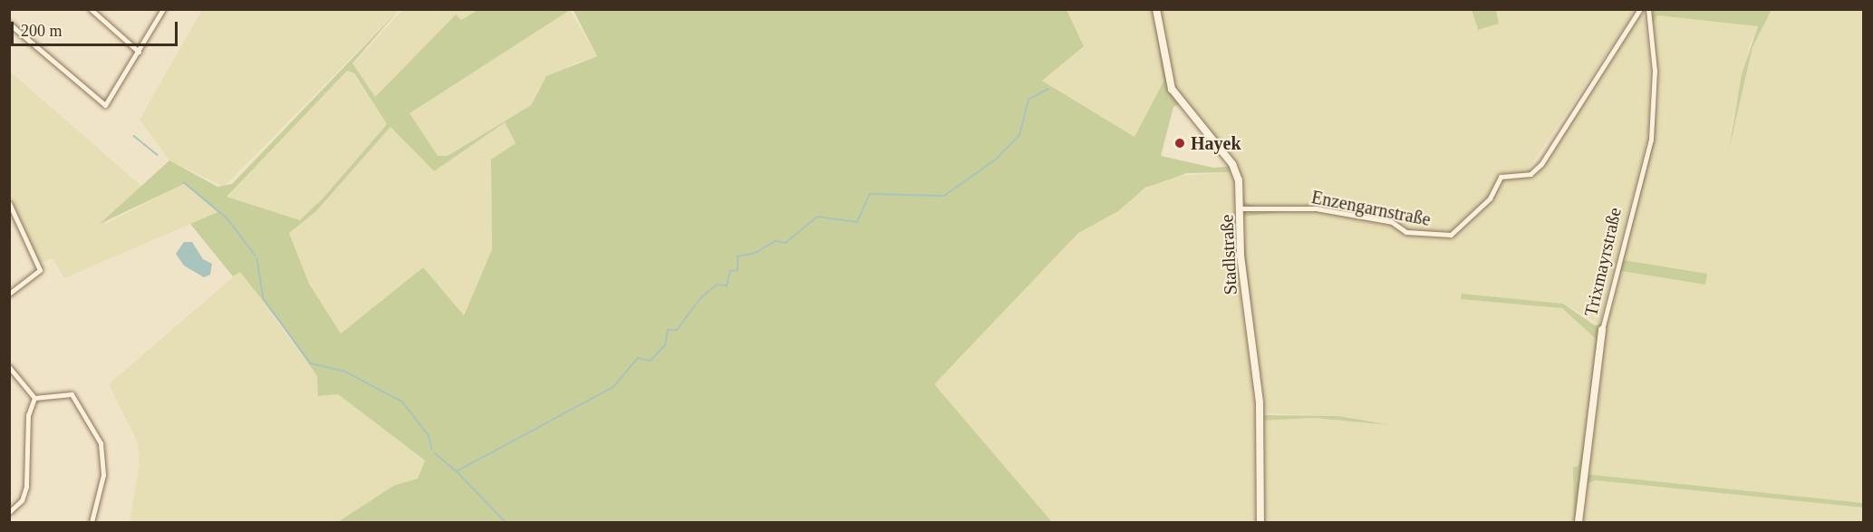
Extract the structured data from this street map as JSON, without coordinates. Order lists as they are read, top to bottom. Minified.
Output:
{"streets":{"street":["Enzengarnstraße","Stadlstraße","Trixmayrstraße"]},"crossings":[["Enzengarnstraße","Stadlstraße"]],"places":["Hayek"],"scale_bar":"200 m"}
